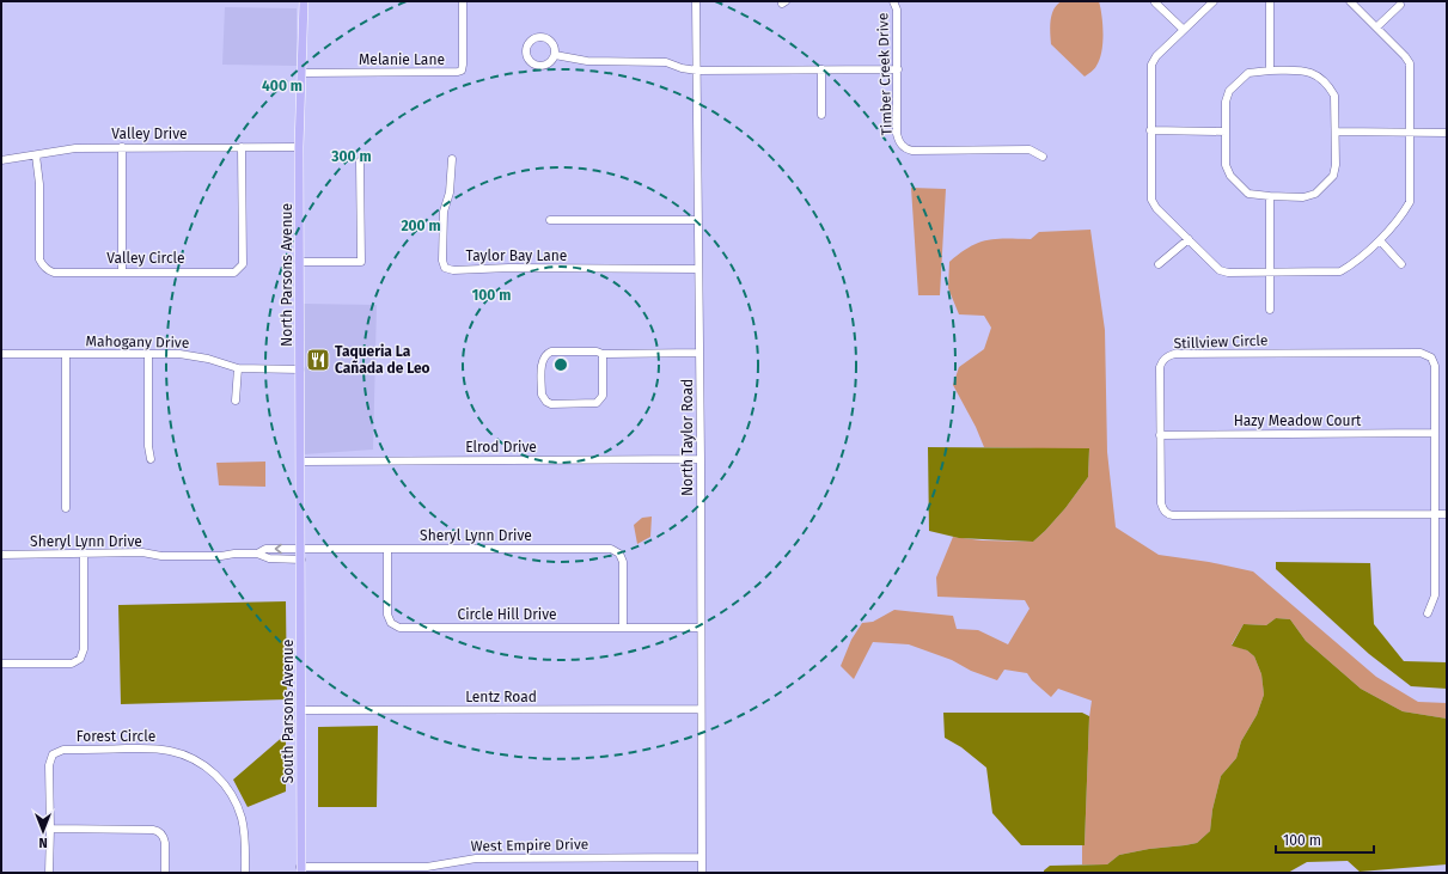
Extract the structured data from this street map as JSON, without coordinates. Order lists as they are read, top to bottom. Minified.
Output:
{"streets":{"main road":["North Parsons Avenue","South Parsons Avenue"],"street":["Melanie Lane","Timber Creek Drive","Valley Drive","Taylor Bay Lane","Valley Circle","Mahogany Drive","Stillview Circle","Hazy Meadow Court","North Taylor Road","Elrod Drive","Sheryl Lynn Drive","Circle Hill Drive","Lentz Road","Forest Circle","West Empire Drive"]},"crossings":[["Melanie Lane","North Parsons Avenue"],["Valley Drive","Valley Circle"],["Valley Drive","North Parsons Avenue"],["Taylor Bay Lane","North Taylor Road"],["North Parsons Avenue","Mahogany Drive"],["North Parsons Avenue","Elrod Drive"],["North Parsons Avenue","Sheryl Lynn Drive"],["North Parsons Avenue","South Parsons Avenue"],["Stillview Circle","Hazy Meadow Court"],["North Taylor Road","Elrod Drive"],["North Taylor Road","Circle Hill Drive"],["North Taylor Road","Lentz Road"],["North Taylor Road","West Empire Drive"],["Sheryl Lynn Drive","Circle Hill Drive"],["Sheryl Lynn Drive","South Parsons Avenue"],["Lentz Road","South Parsons Avenue"],["South Parsons Avenue","West Empire Drive"]],"places":{"restaurant":["Taqueria La Cañada de Leo"]},"scale_bar":"100 m","north":"bottom","rings":["400 m","300 m","200 m","100 m"]}
